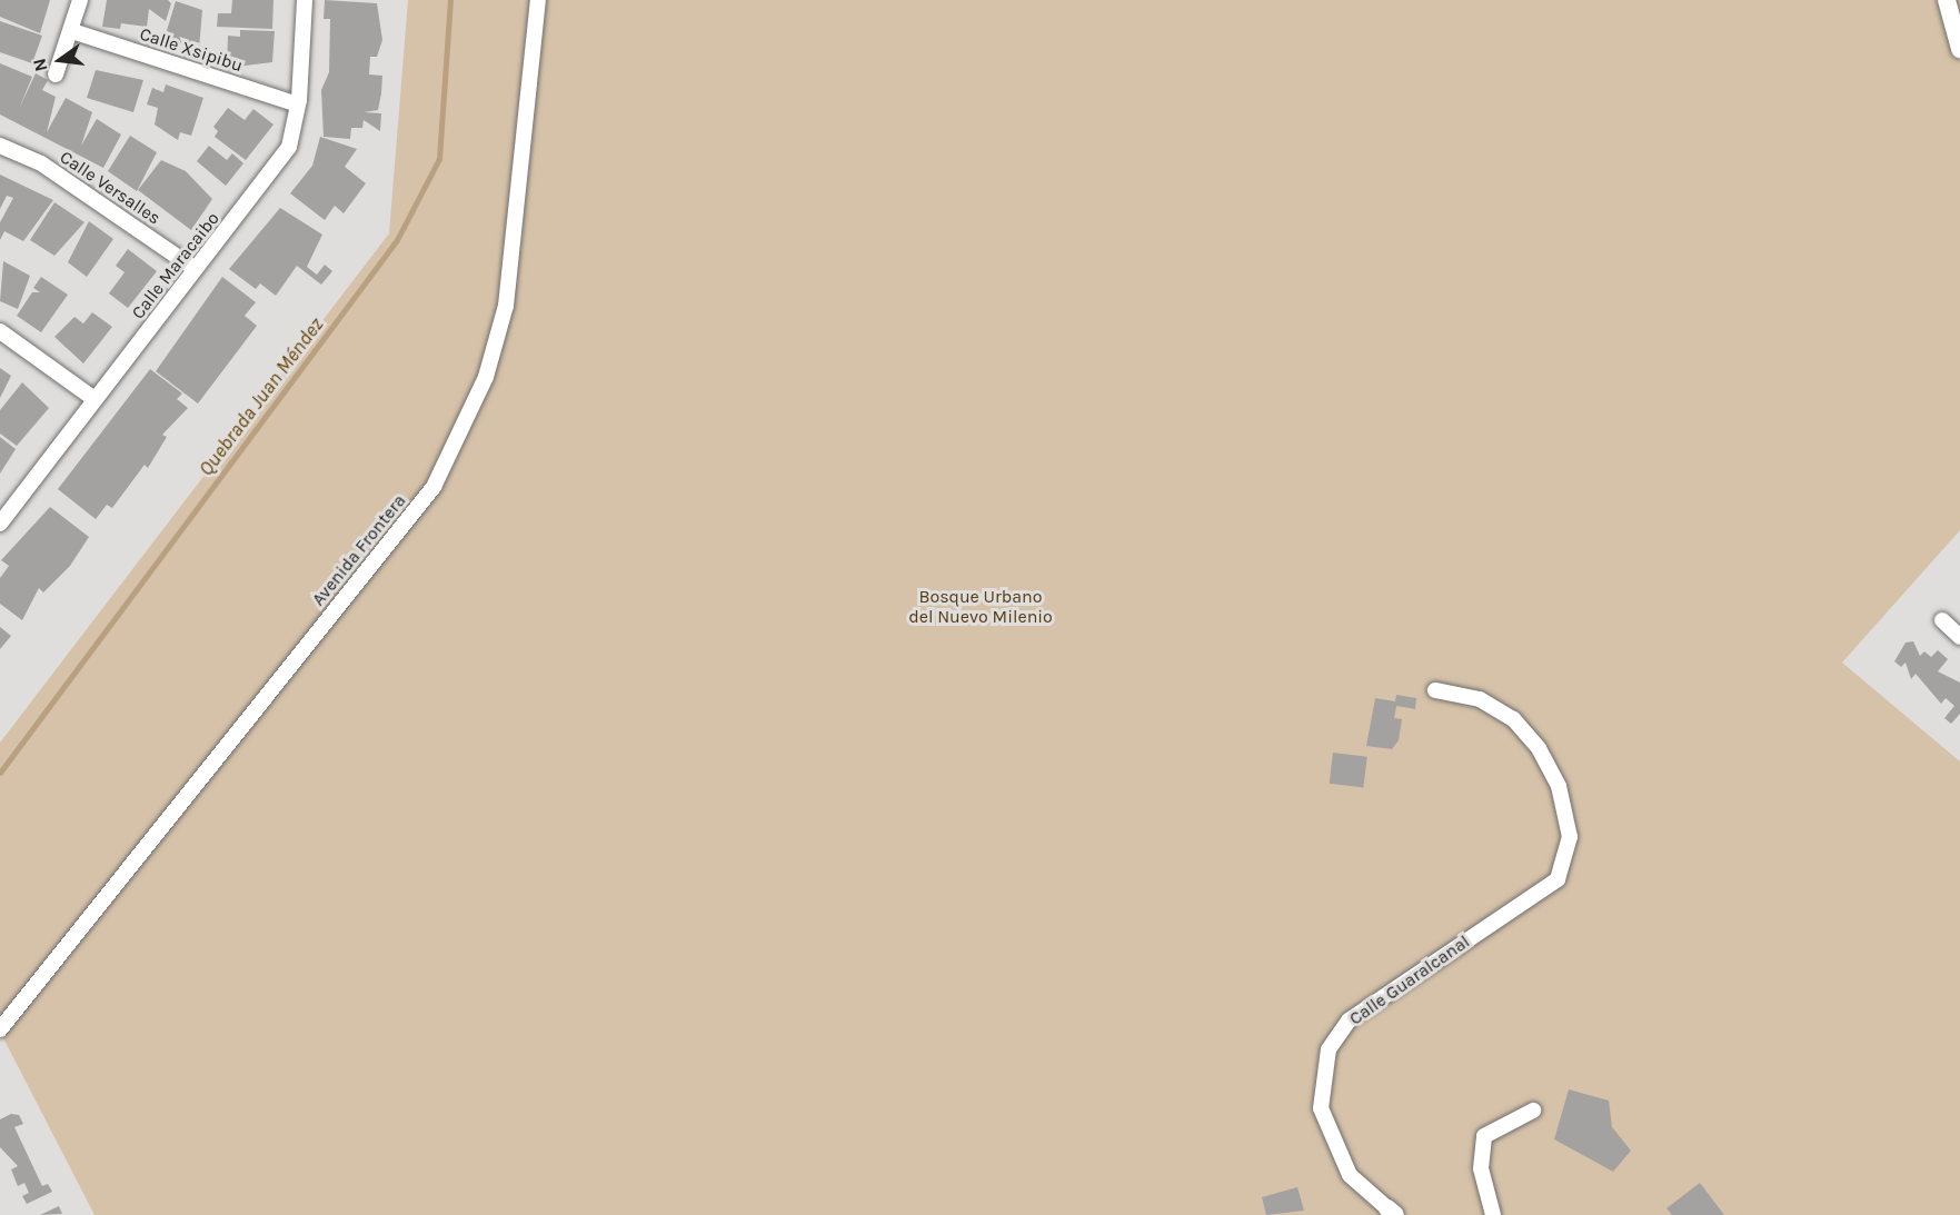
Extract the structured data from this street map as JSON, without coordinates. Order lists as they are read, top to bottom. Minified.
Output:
{"streets":{"street":["Calle Xsipibu","Calle Versalles","Calle Maracaibo","Avenida Frontera","Calle Guaralcanal"]},"crossings":[["Calle Xsipibu","Calle Maracaibo"],["Calle Versalles","Calle Maracaibo"]],"water":["Quebrada Juan Méndez"],"parks":["Bosque Urbano del Nuevo Milenio"],"north":"left"}
